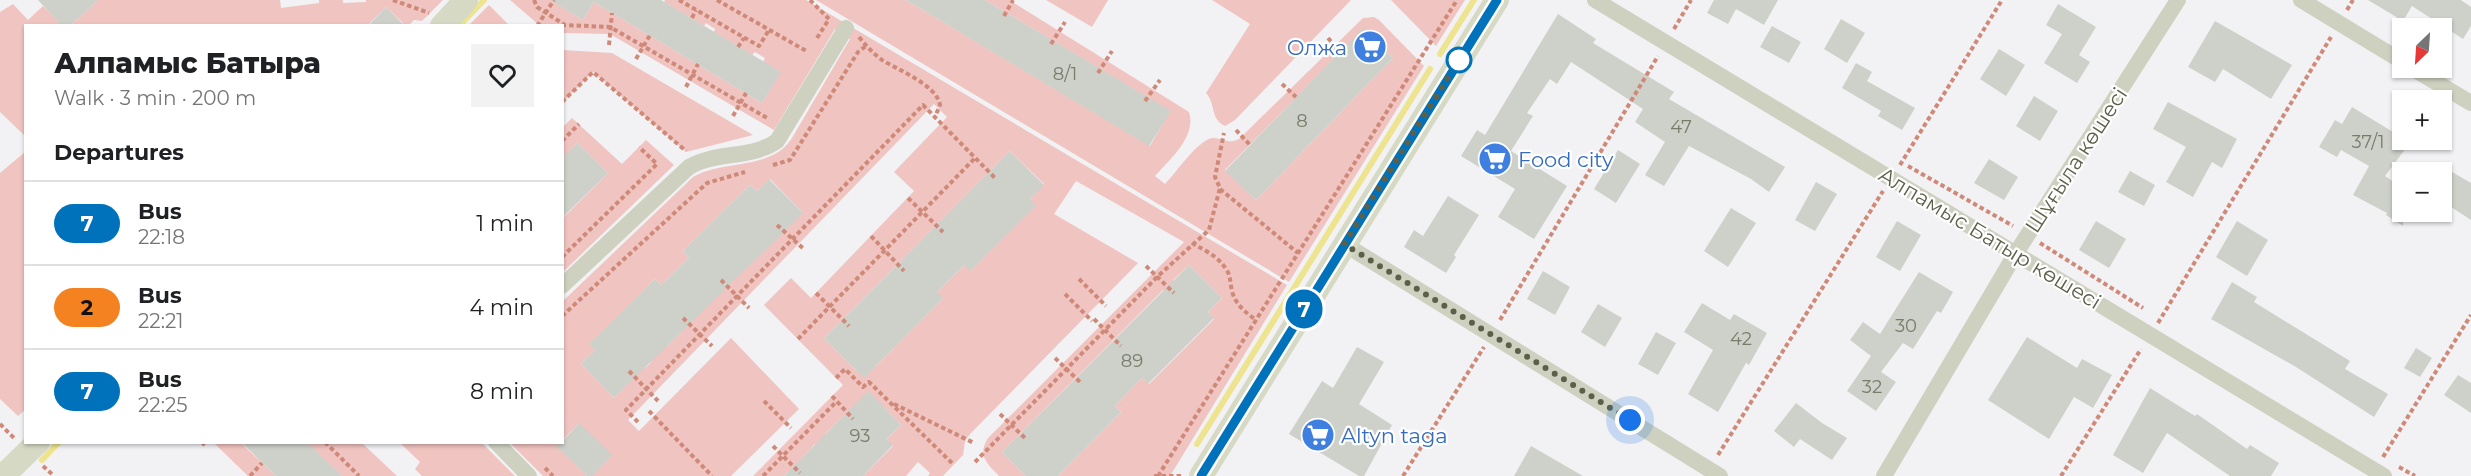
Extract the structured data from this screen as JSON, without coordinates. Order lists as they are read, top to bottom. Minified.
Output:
{"streets":{"street":["Шұғыла көшесі","Алпамыс Батыр көшесі"]},"crossings":[["Шұғыла көшесі","Алпамыс Батыр көшесі"]],"places":{"supermarket":["Олжа","Food city","Altyn taga"]},"lines":["bus line 7"],"house_numbers":["8/1","8","47","37/1","30","42","89","32","93"],"north":"bottom left","page":{"on_map":"7","map_buttons":["+","−"],"heading":[["Алпамыс Батыра","Walk · 3 min · 200 m"],"Departures"],"list":[{"mark":"7","name":"Bus","note":"22:18","value":"1 min"},{"mark":"2","name":"Bus","note":"22:21","value":"4 min"},{"mark":"7","name":"Bus","note":"22:25","value":"8 min"}]}}
